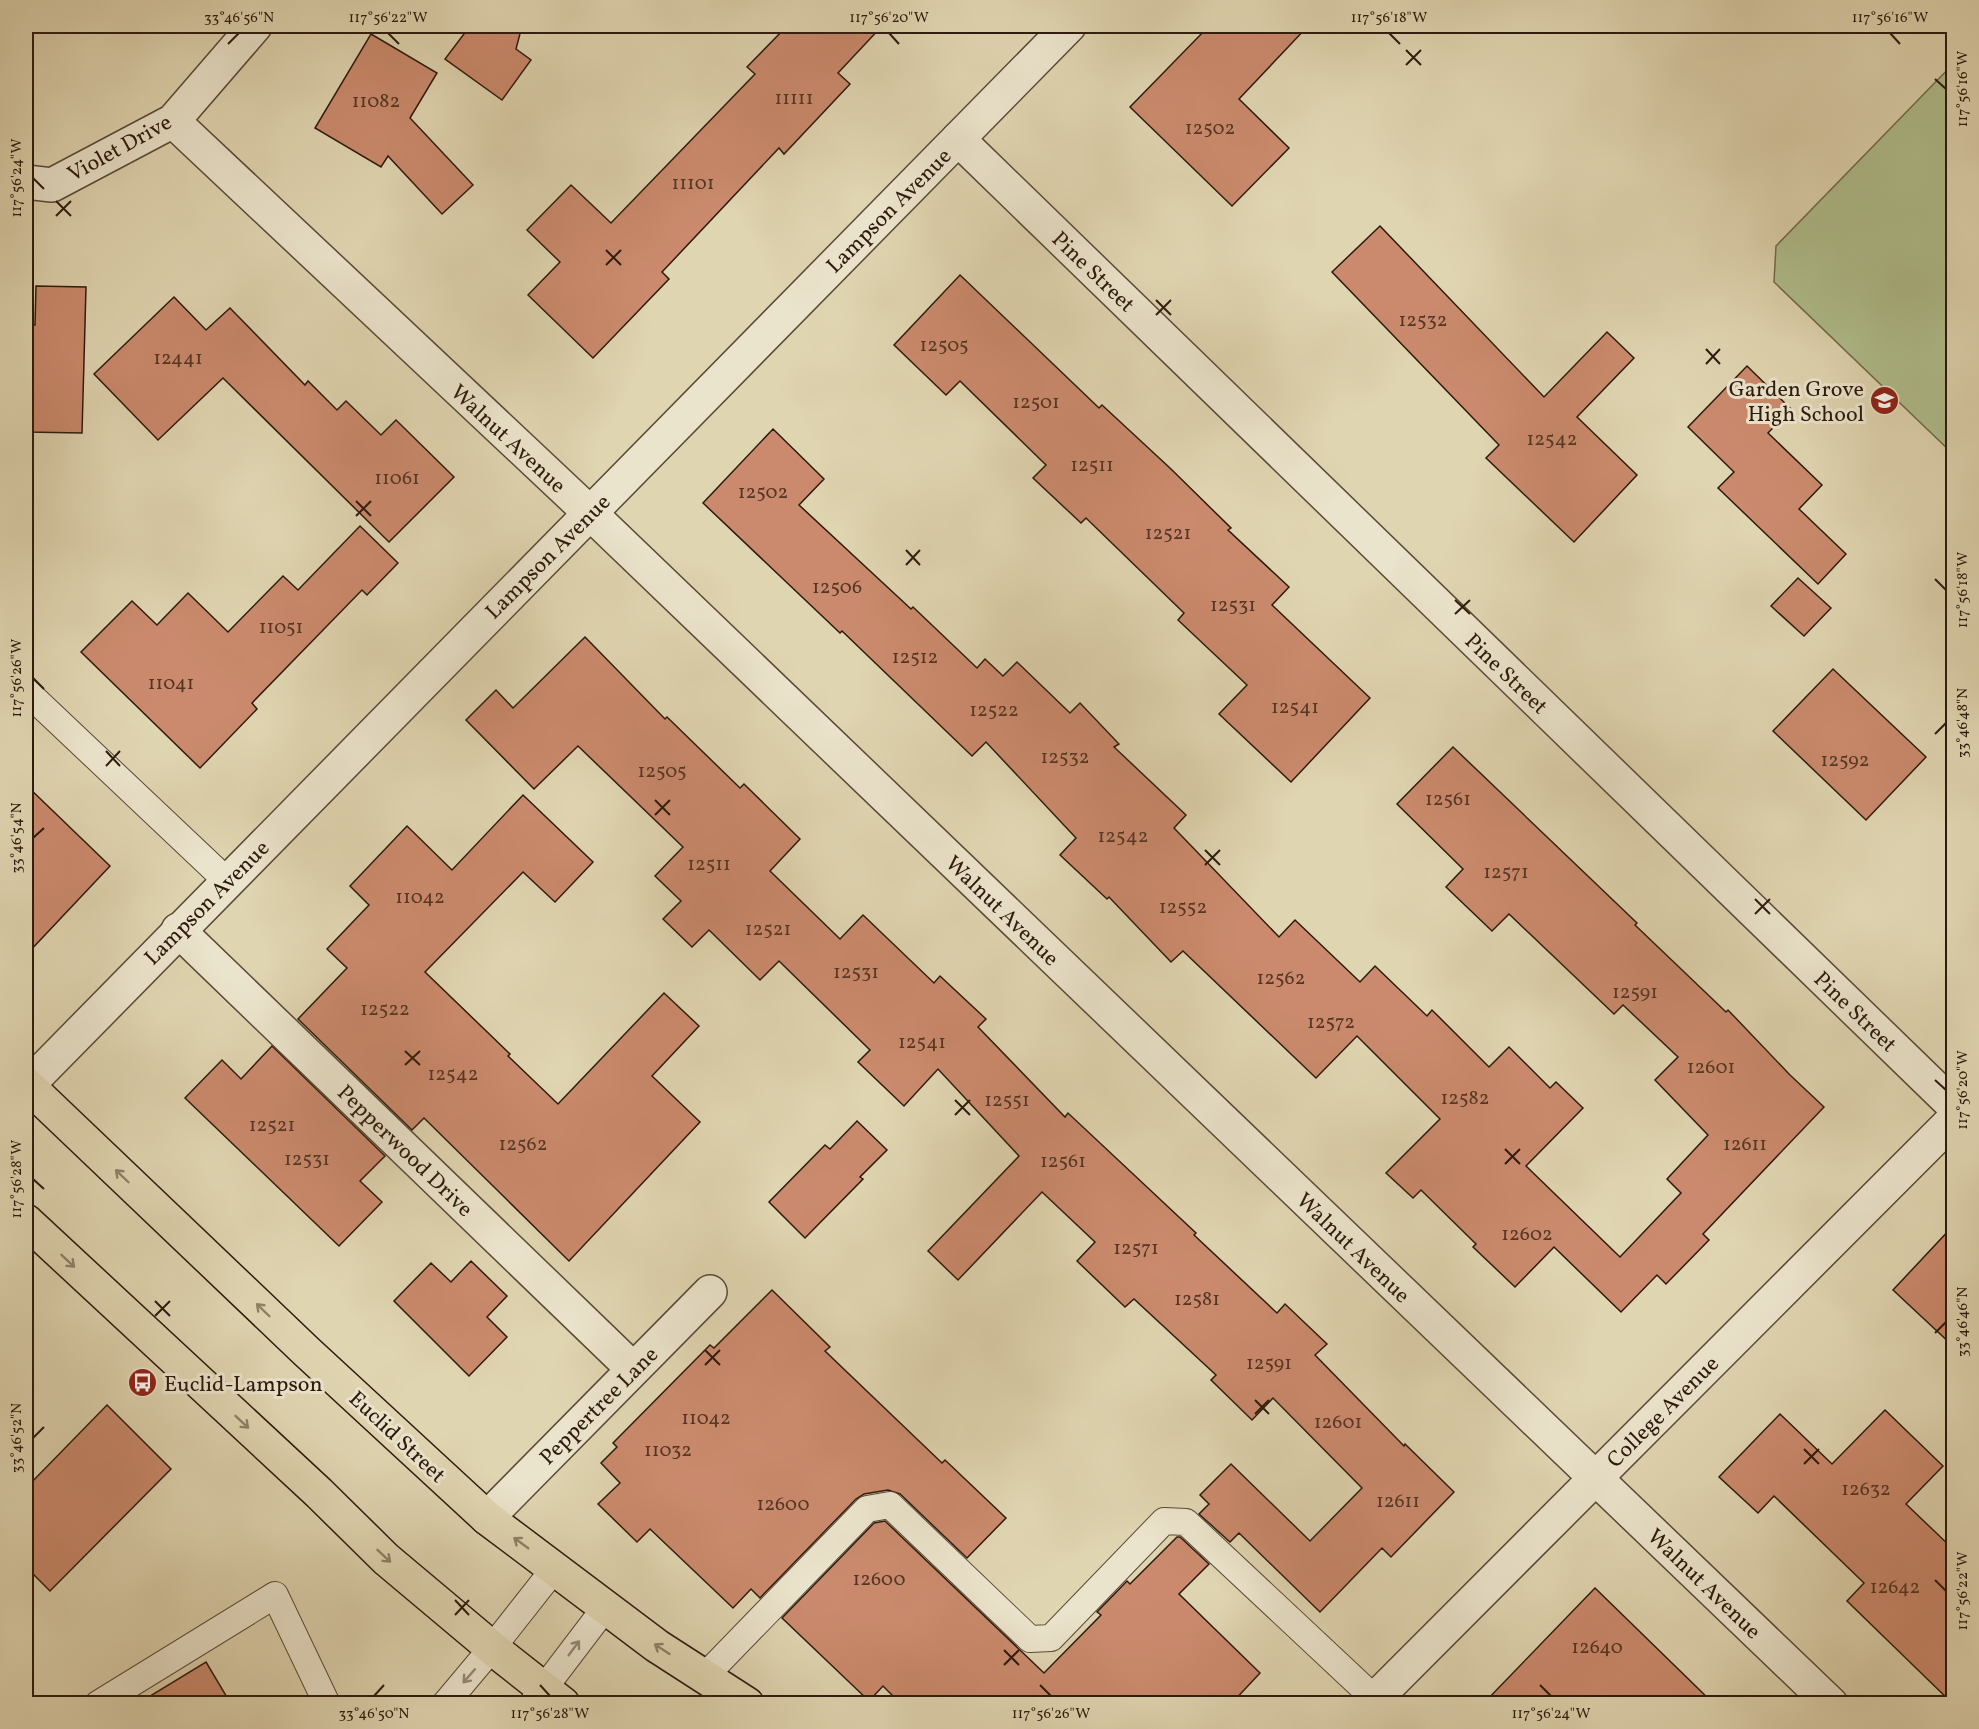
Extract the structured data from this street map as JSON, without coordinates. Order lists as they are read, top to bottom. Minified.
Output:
{"streets":{"main road":["Euclid Street"],"street":["Violet Drive","Lampson Avenue","Pine Street","Walnut Avenue","Pepperwood Drive","Peppertree Lane","College Avenue"]},"crossings":[["Violet Drive","Walnut Avenue"],["Lampson Avenue","Pine Street"],["Lampson Avenue","Walnut Avenue"],["Lampson Avenue","Pepperwood Drive"],["Lampson Avenue","Euclid Street"],["Walnut Avenue","College Avenue"],["Pepperwood Drive","Peppertree Lane"],["Peppertree Lane","Euclid Street"]],"places":{"school or university":["Garden Grove High School"],"bus stop":["Euclid-Lampson"]},"house_numbers":["11111","11082","12502","11101","12532","12505","12441","12501","12542","12511","11061","12502","12521","12506","12531","11051","12512","11041","12541","12522","12532","12592","12505","12561","12542","12511","12571","11042","12552","12521","12531","12562","12591","12522","12572","12541","12601","12542","12582","12551","12521","12562","12611","12531","12561","12602","12571","12581","12591","11042","12601","11032","12632","12611","12600","12600","12642","12640"],"coordinates":["33°46'56\"N","117°56'22\"W","117°56'20\"W","117°56'18\"W","117°56'16\"W","117°56'24\"W","117°56'26\"W","33°46'48\"N","33°46'54\"N","117°56'28\"W","33°46'46\"N","33°46'52\"N","33°46'50\"N"]}
